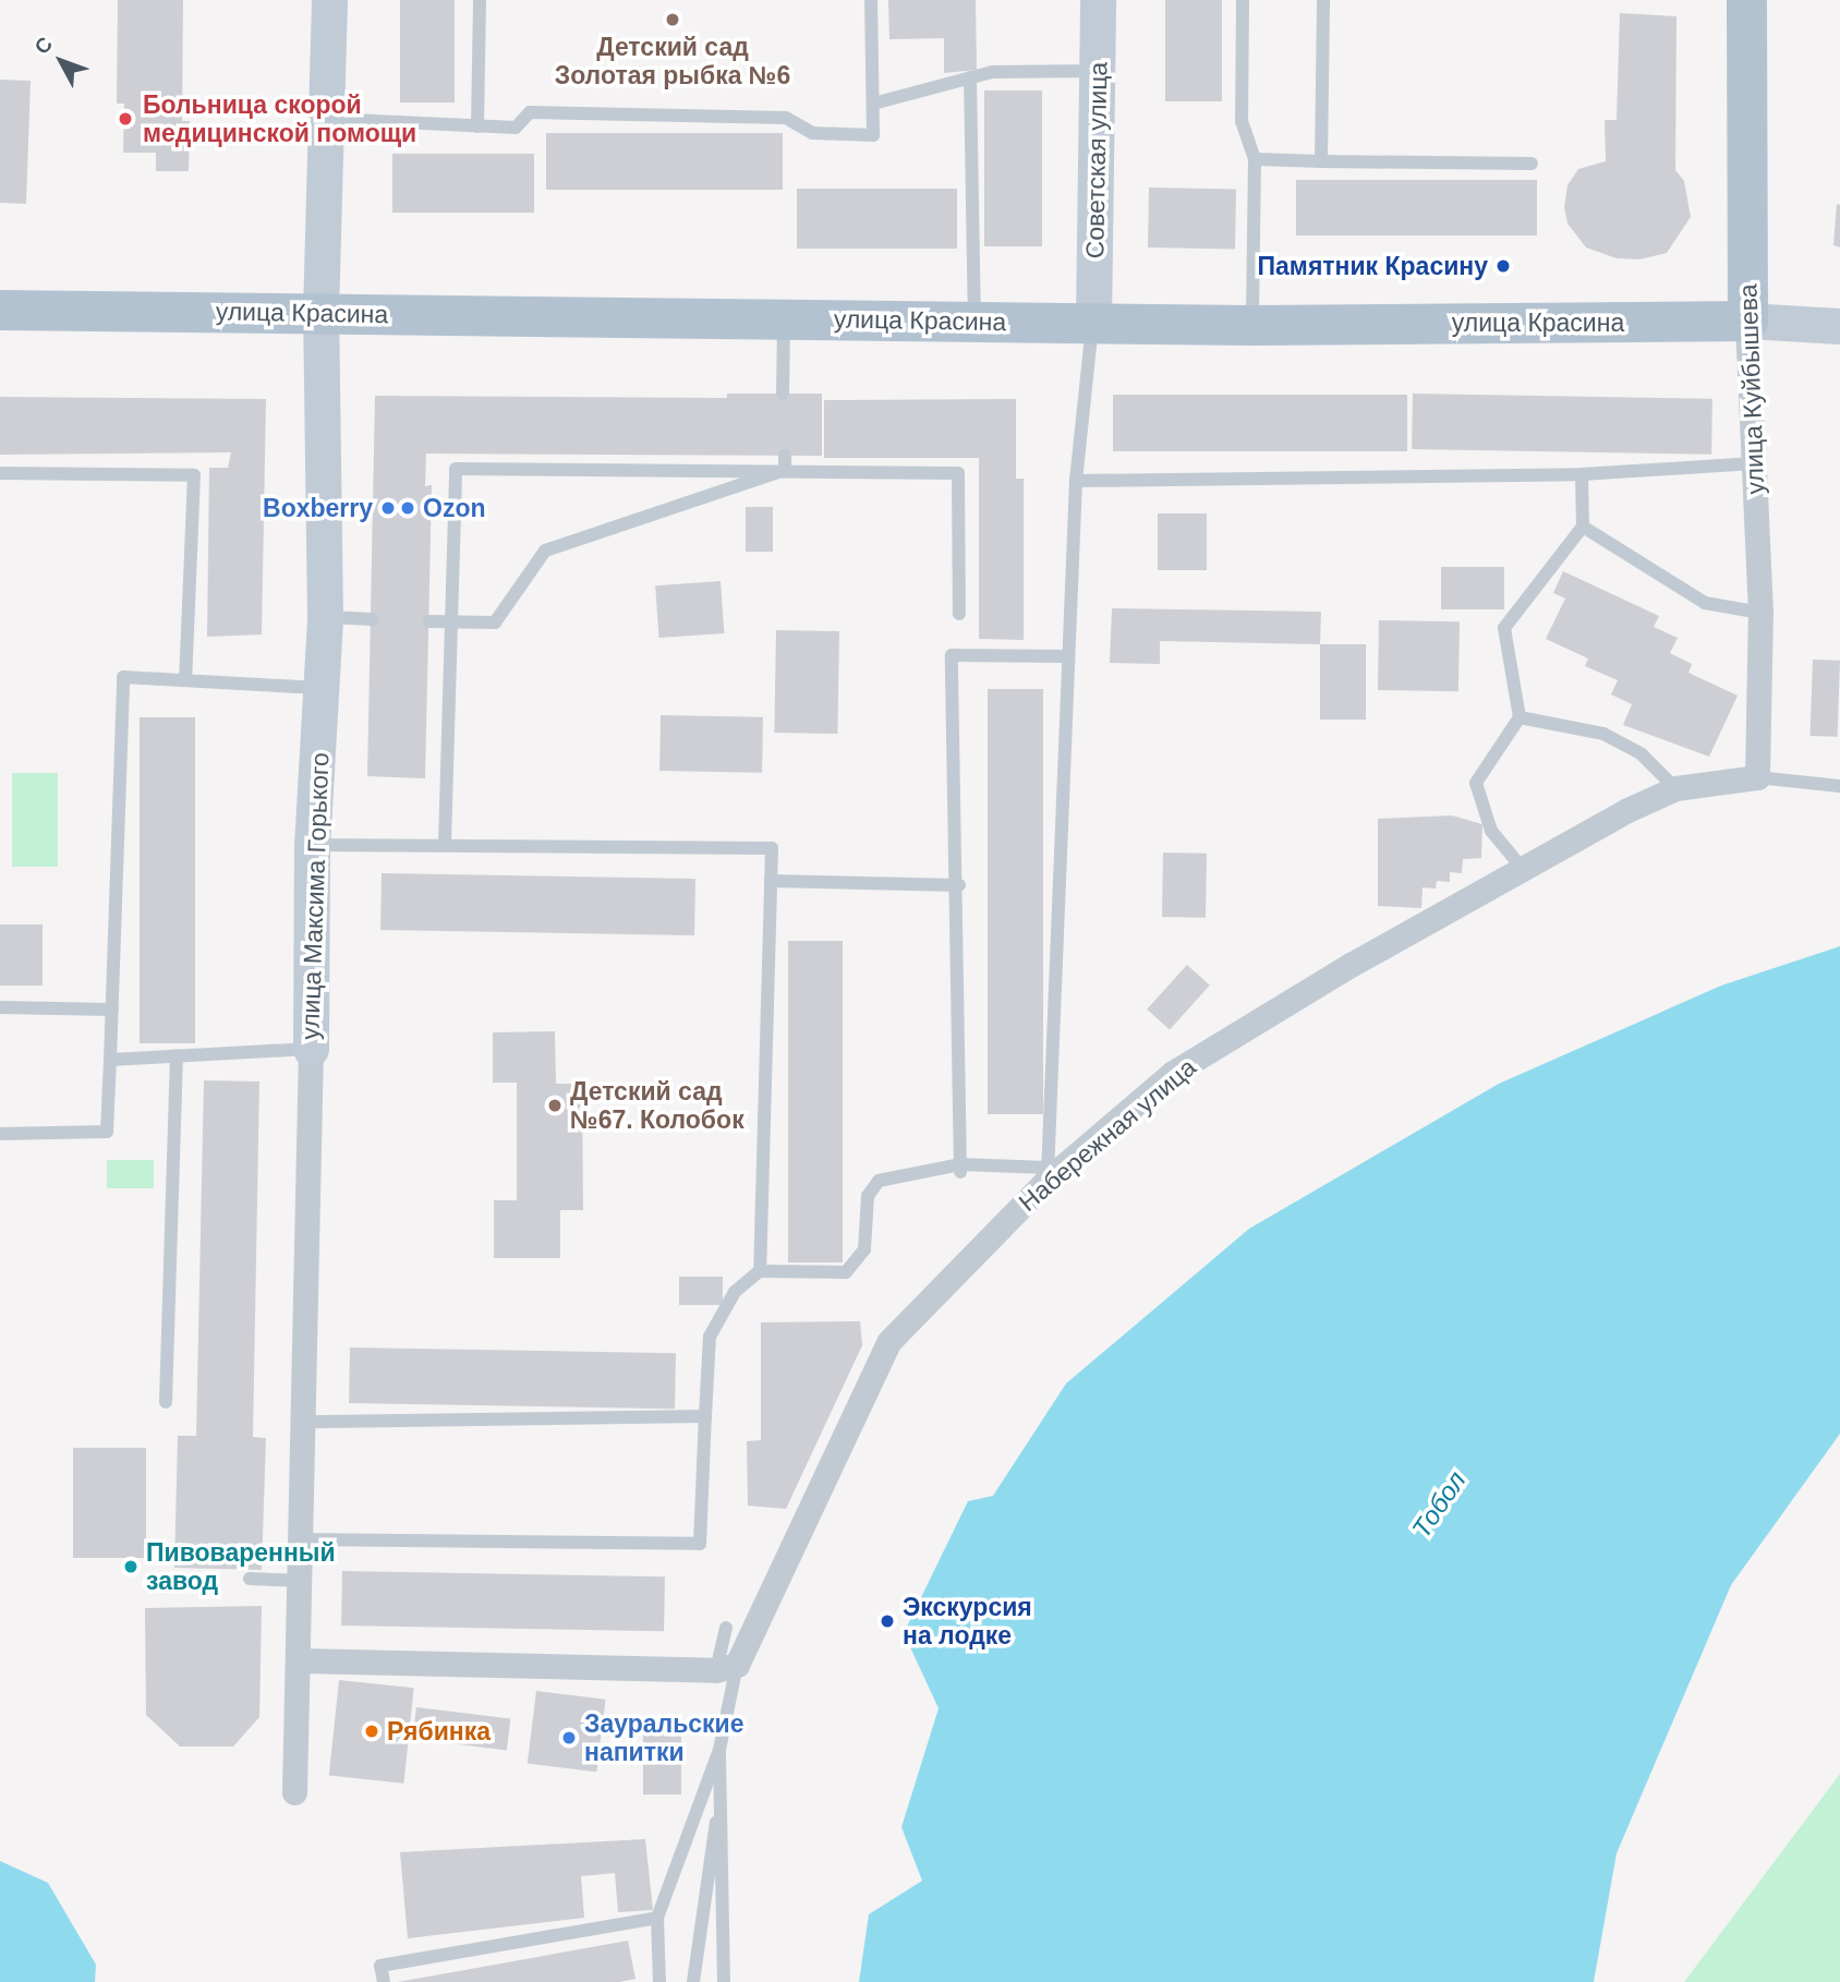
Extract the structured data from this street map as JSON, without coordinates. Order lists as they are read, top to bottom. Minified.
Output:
{"streets":{"main road":["улица Красина","улица Куйбышева"],"street":["Советская улица","улица Максима Горького","Набережная улица"]},"crossings":[["Советская улица","улица Красина"],["улица Красина","улица Куйбышева"],["улица Красина","улица Максима Горького"],["улица Куйбышева","Набережная улица"]],"water":["Тобол"],"places":["Детский сад Золотая рыбка №6","Больница скорой медицинской помощи","Памятник Красину","Boxberry","Ozon","Детский сад №67. Колобок","Пивоваренный завод","Экскурсия на лодке","Рябинка","Зауральские напитки"],"north":"top left"}
